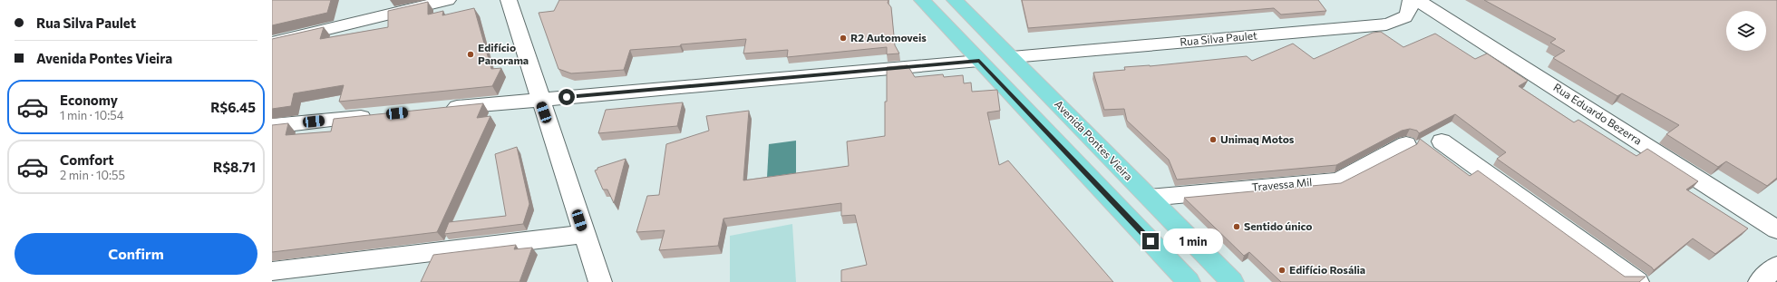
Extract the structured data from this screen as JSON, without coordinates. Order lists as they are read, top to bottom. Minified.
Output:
{"streets":{"main road":["Avenida Pontes Vieira"],"street":["Rua Silva Paulet","Rua Eduardo Bezerra","Travessa Mil"]},"crossings":[["Rua Silva Paulet","Avenida Pontes Vieira"],["Avenida Pontes Vieira","Travessa Mil"]],"places":["R2 Automoveis","Edifício Panorama","Unimaq Motos","Sentido único","Edifício Rosália"],"page":{"banner":["Rua Silva Paulet","Avenida Pontes Vieira"],"list":[{"name":"Economy","note":"1 min · 10:54","value":"R$6.45"},{"name":"Comfort","note":"2 min · 10:55","value":"R$8.71"}],"buttons":"Confirm","bubble":"1 min"}}
